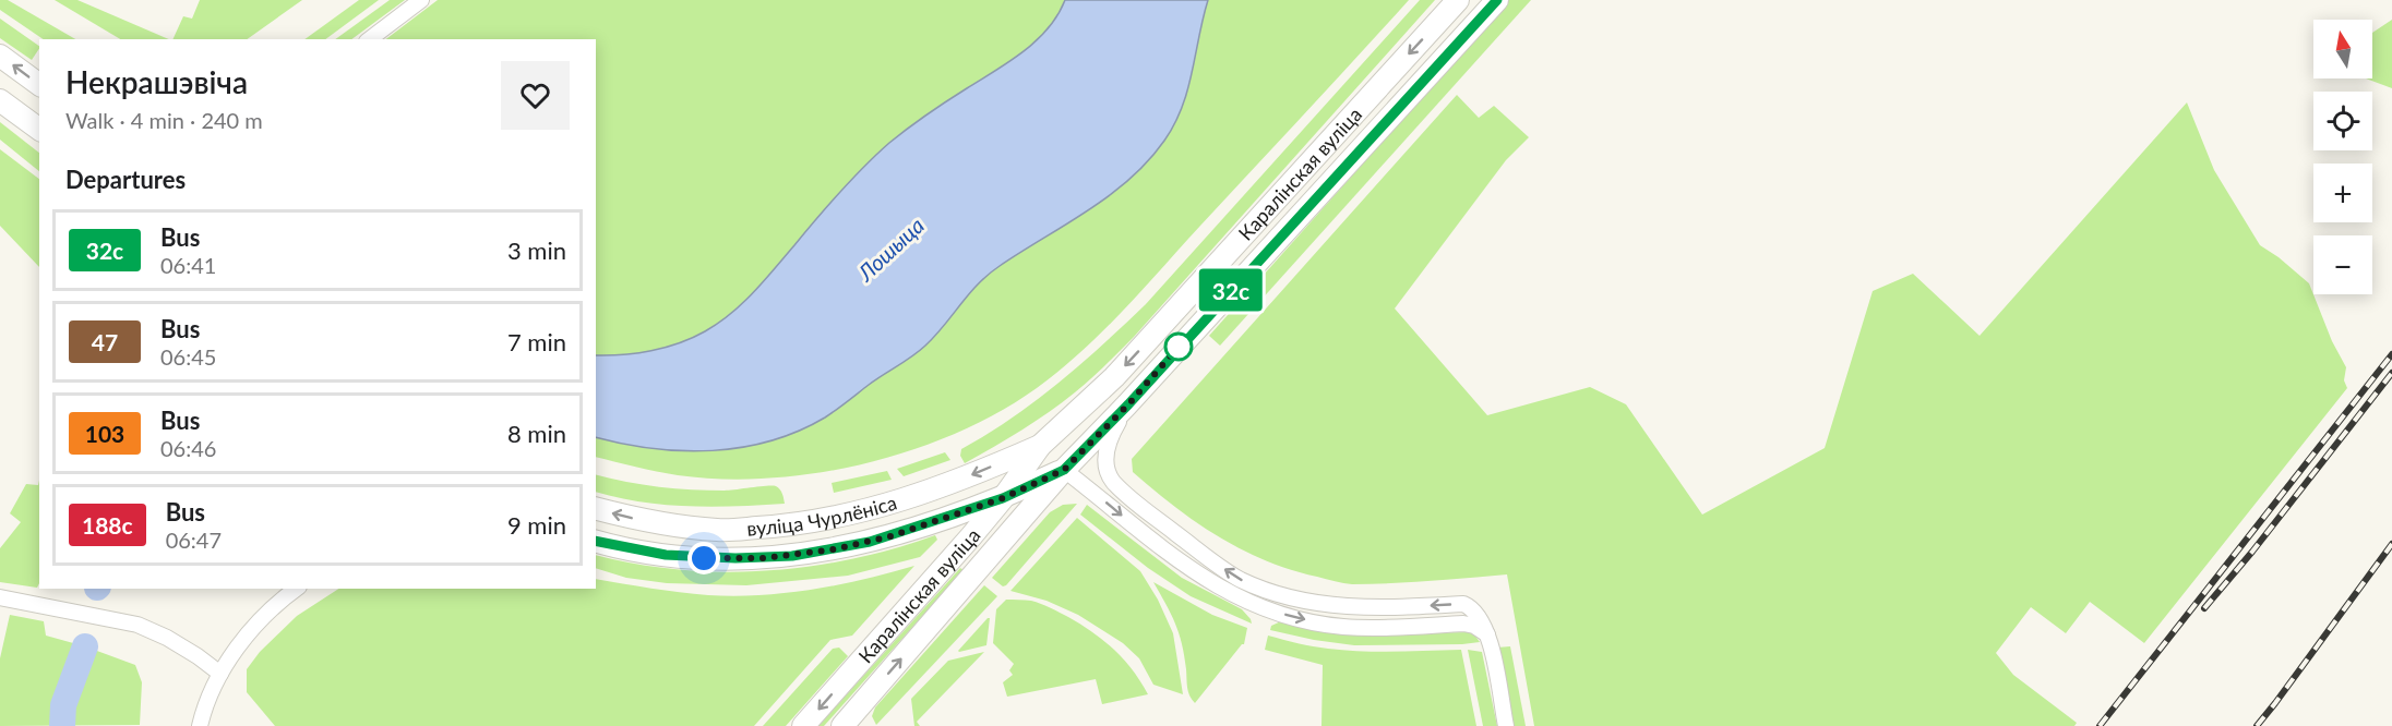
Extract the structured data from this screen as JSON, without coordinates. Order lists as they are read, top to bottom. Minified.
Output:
{"streets":{"main road":["Каралінская вуліца","вуліца Чурлёніса"]},"crossings":[["Каралінская вуліца","вуліца Чурлёніса"]],"water":["Лошыца"],"lines":["bus line 32с"],"north":"top","page":{"on_map":"32с","map_buttons":["+","−"],"heading":[["Некрашэвіча","Walk · 4 min · 240 m"],"Departures"],"list":[{"mark":"32с","name":"Bus","note":"06:41","value":"3 min"},{"mark":"47","name":"Bus","note":"06:45","value":"7 min"},{"mark":"103","name":"Bus","note":"06:46","value":"8 min"},{"mark":"188с","name":"Bus","note":"06:47","value":"9 min"}]}}
